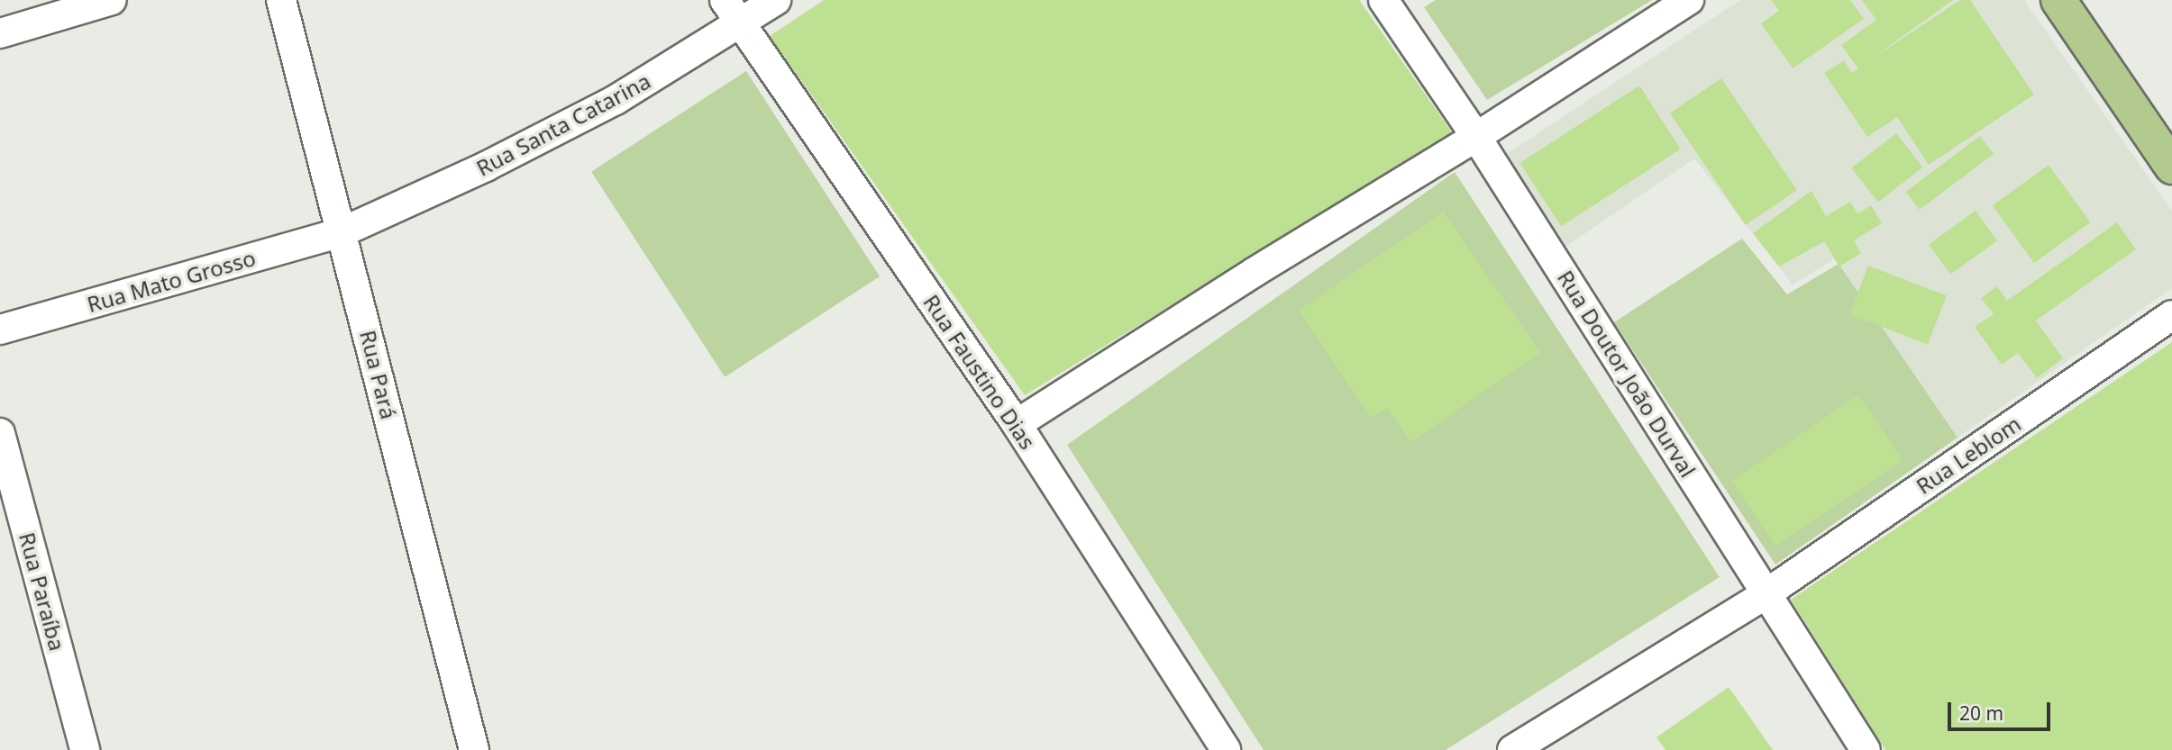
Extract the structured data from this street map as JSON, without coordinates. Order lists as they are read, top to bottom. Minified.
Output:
{"streets":{"street":["Rua Santa Catarina","Rua Mato Grosso","Rua Faustino Dias","Rua Doutor João Durval","Rua Pará","Rua Leblom","Rua Paraíba"]},"crossings":[["Rua Santa Catarina","Rua Mato Grosso"],["Rua Santa Catarina","Rua Faustino Dias"],["Rua Santa Catarina","Rua Pará"],["Rua Mato Grosso","Rua Pará"],["Rua Doutor João Durval","Rua Leblom"]],"scale_bar":"20 m"}
